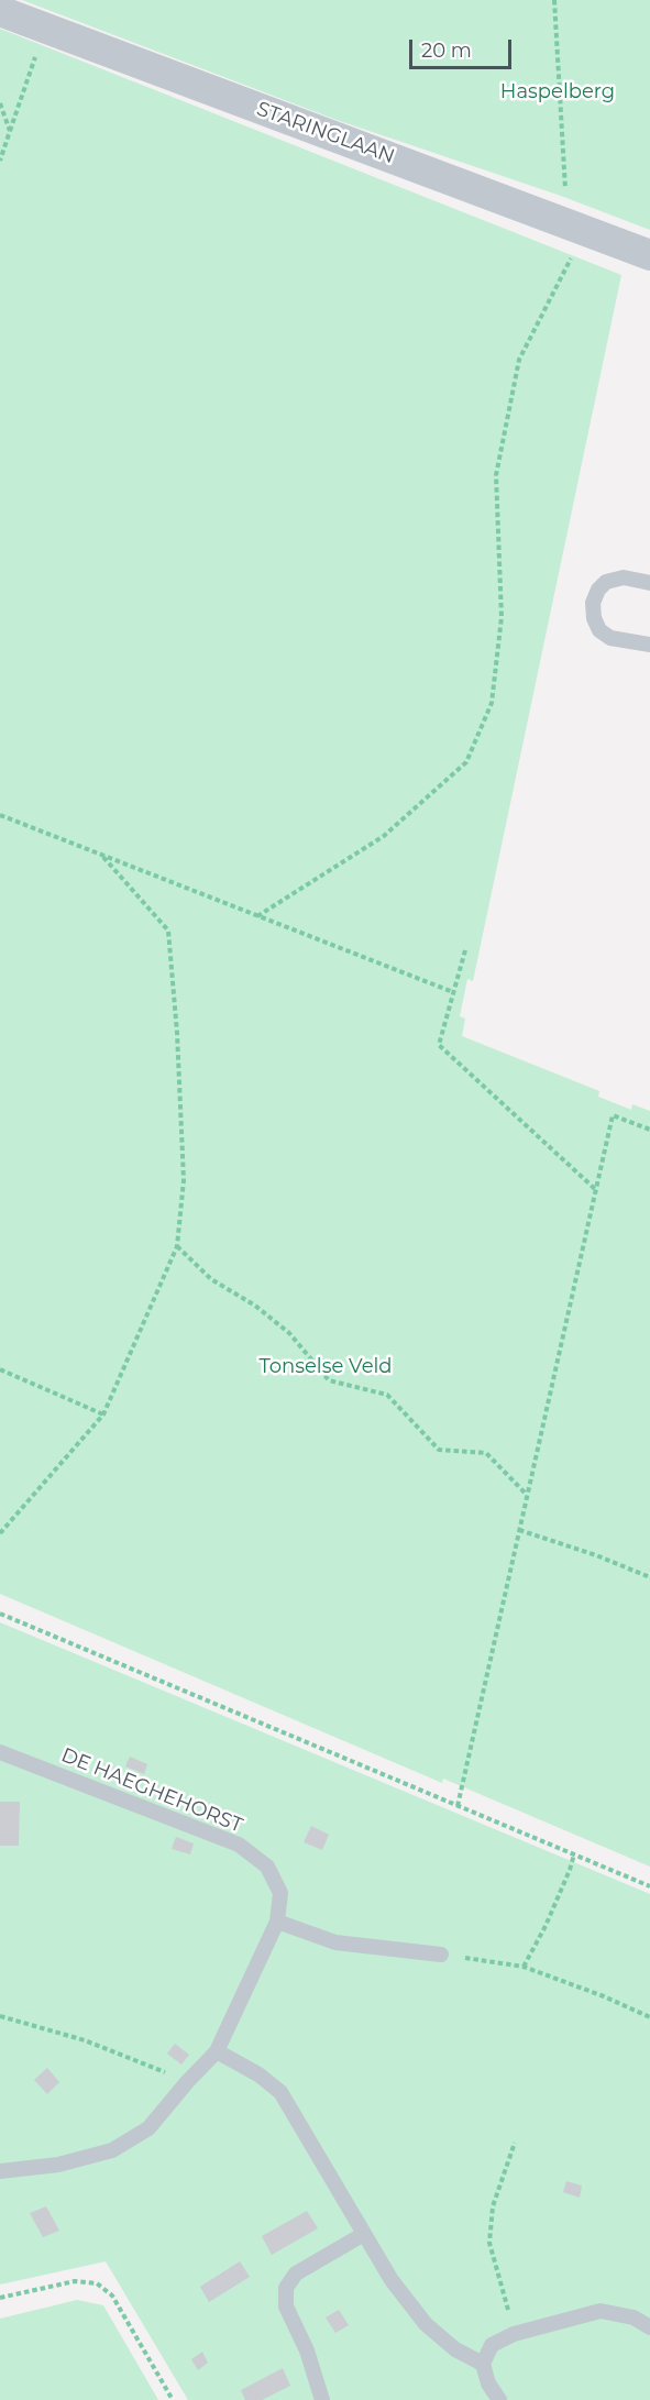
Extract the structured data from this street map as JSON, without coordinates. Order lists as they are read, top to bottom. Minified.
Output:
{"streets":{"street":["STARINGLAAN"],"lane":["DE HAEGHEHORST"]},"parks":["Haspelberg","Tonselse Veld"],"scale_bar":"20 m"}
